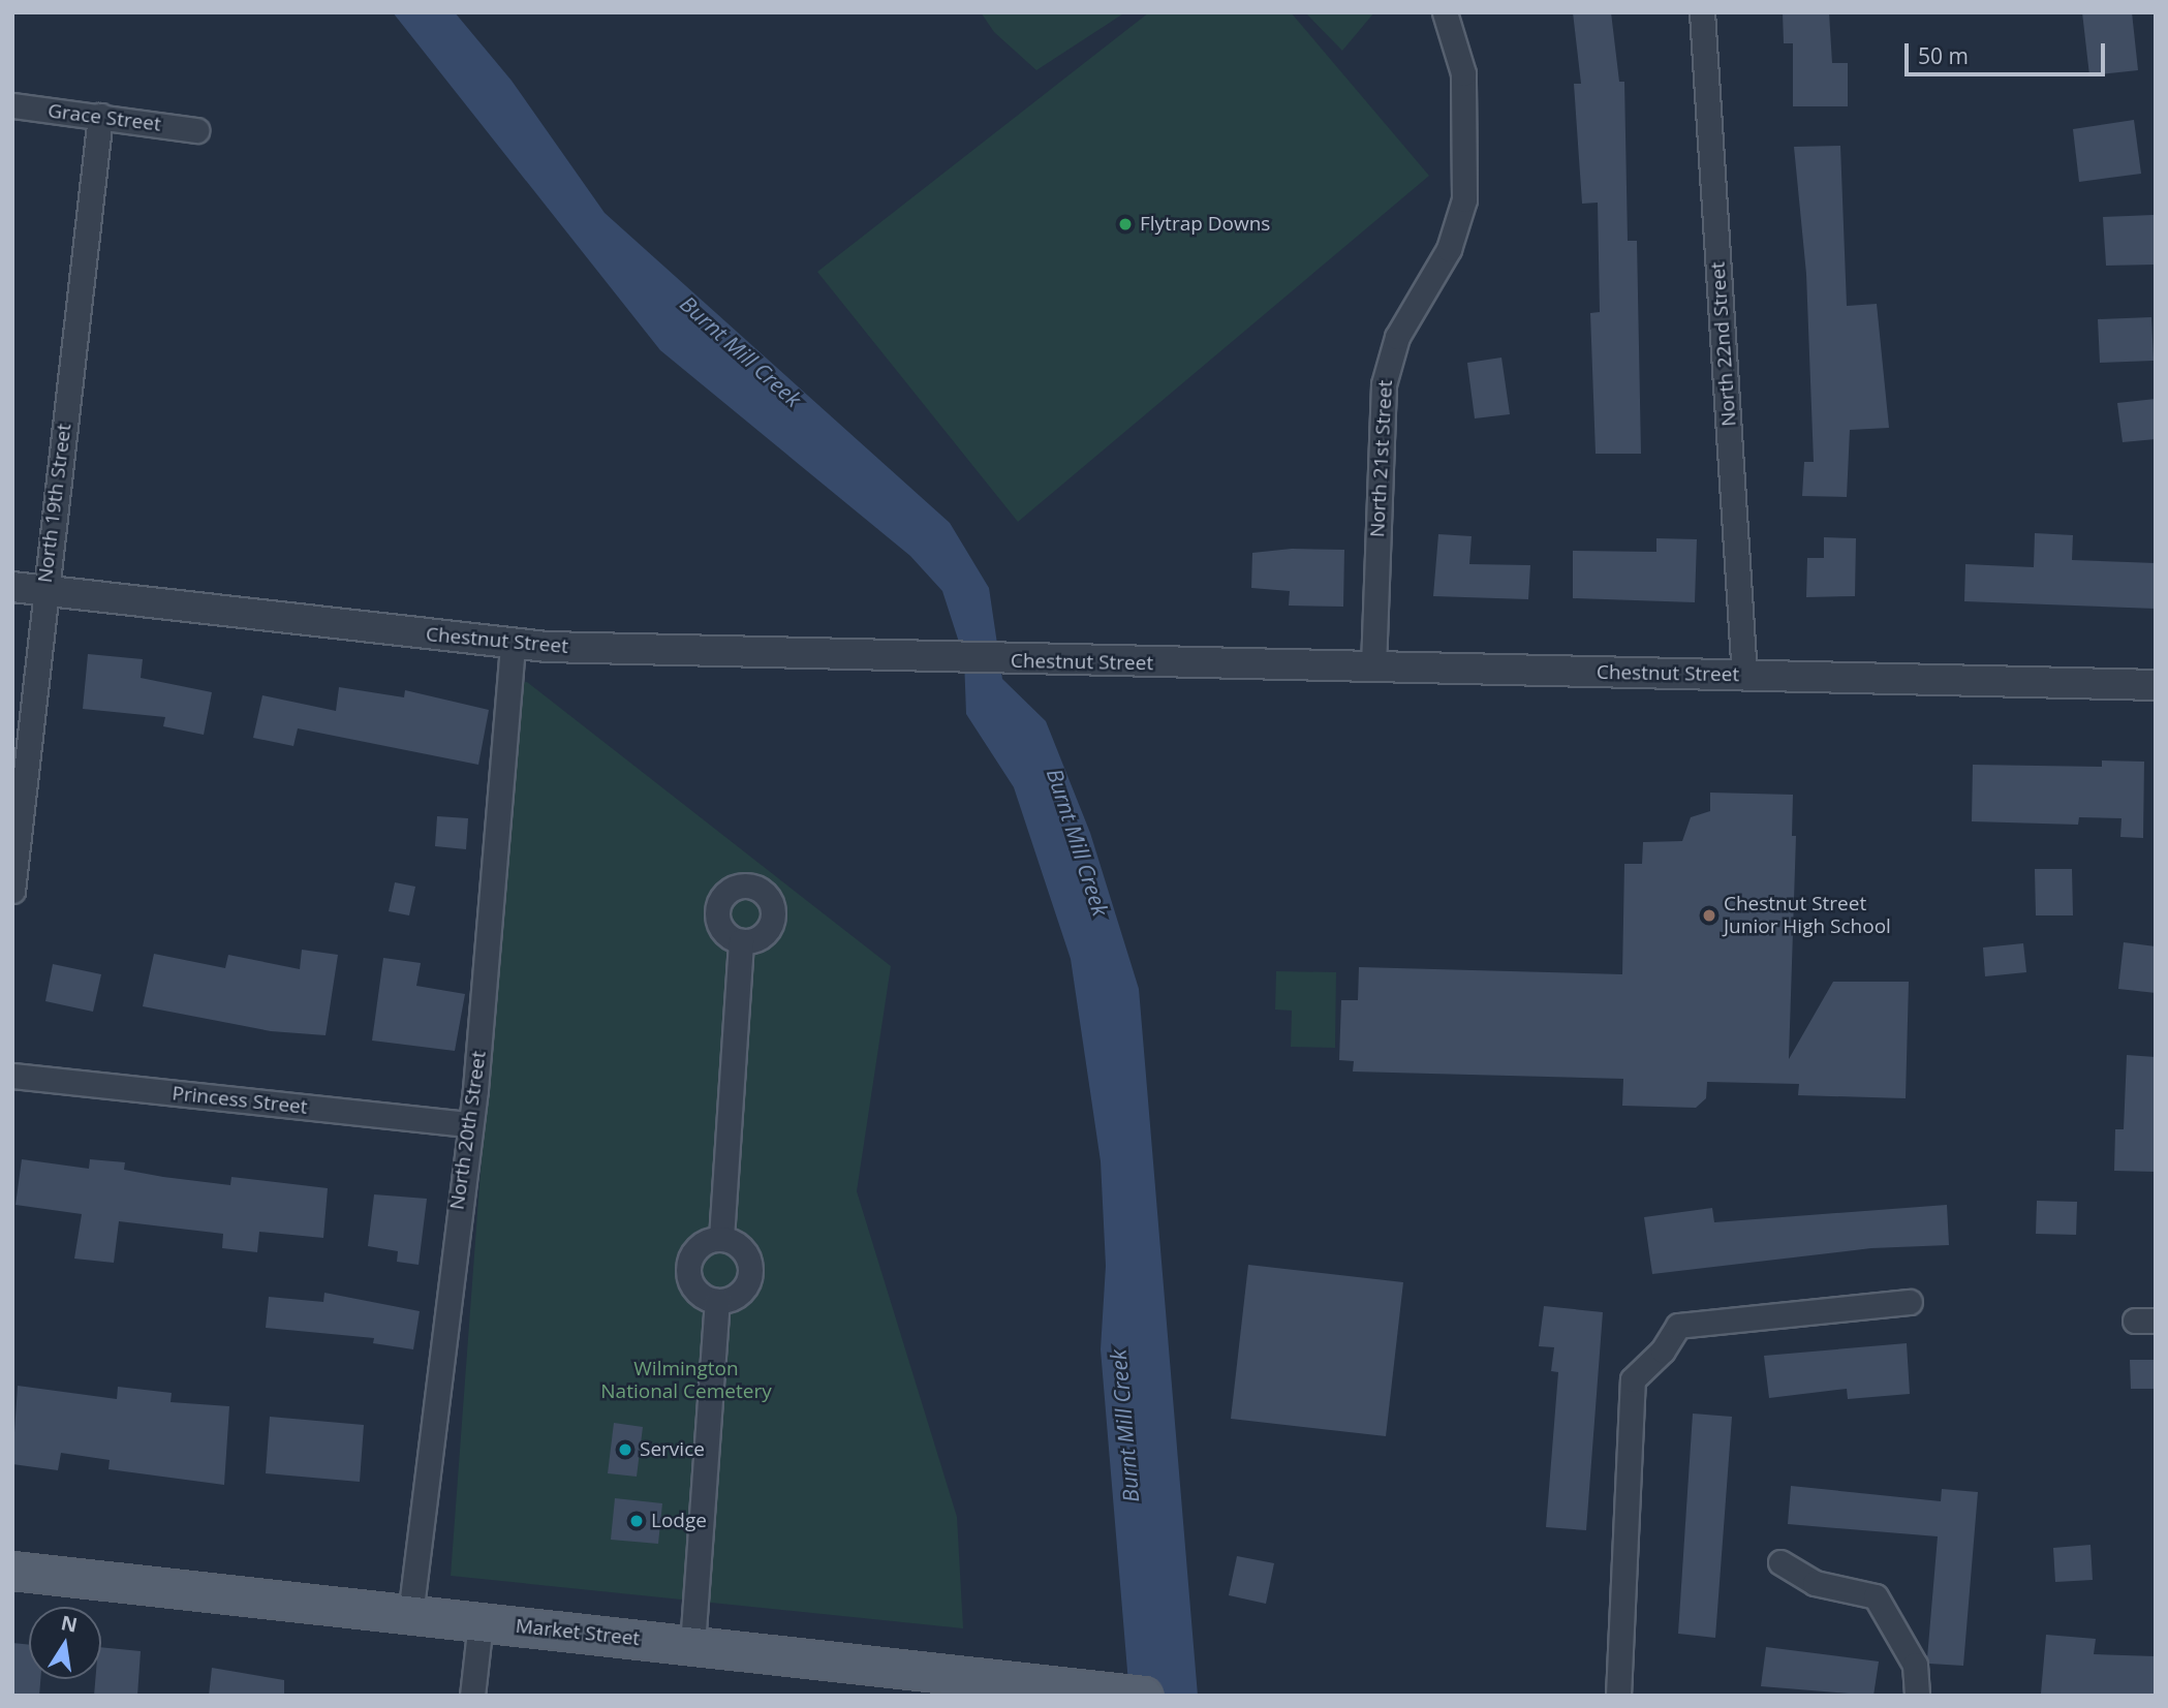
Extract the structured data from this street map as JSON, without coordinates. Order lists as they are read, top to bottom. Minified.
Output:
{"streets":{"main road":["Market Street"],"street":["Grace Street","North 22nd Street","North 21st Street","North 19th Street","Chestnut Street","Princess Street","North 20th Street"]},"crossings":[["Grace Street","North 19th Street"],["North 22nd Street","Chestnut Street"],["North 21st Street","Chestnut Street"],["North 19th Street","Chestnut Street"],["Chestnut Street","North 20th Street"],["Princess Street","North 20th Street"],["North 20th Street","Market Street"]],"water":["Burnt Mill Creek"],"parks":["Wilmington National Cemetery"],"places":["Flytrap Downs","Chestnut Street Junior High School","Service","Lodge"],"scale_bar":"50 m","north":"top"}
